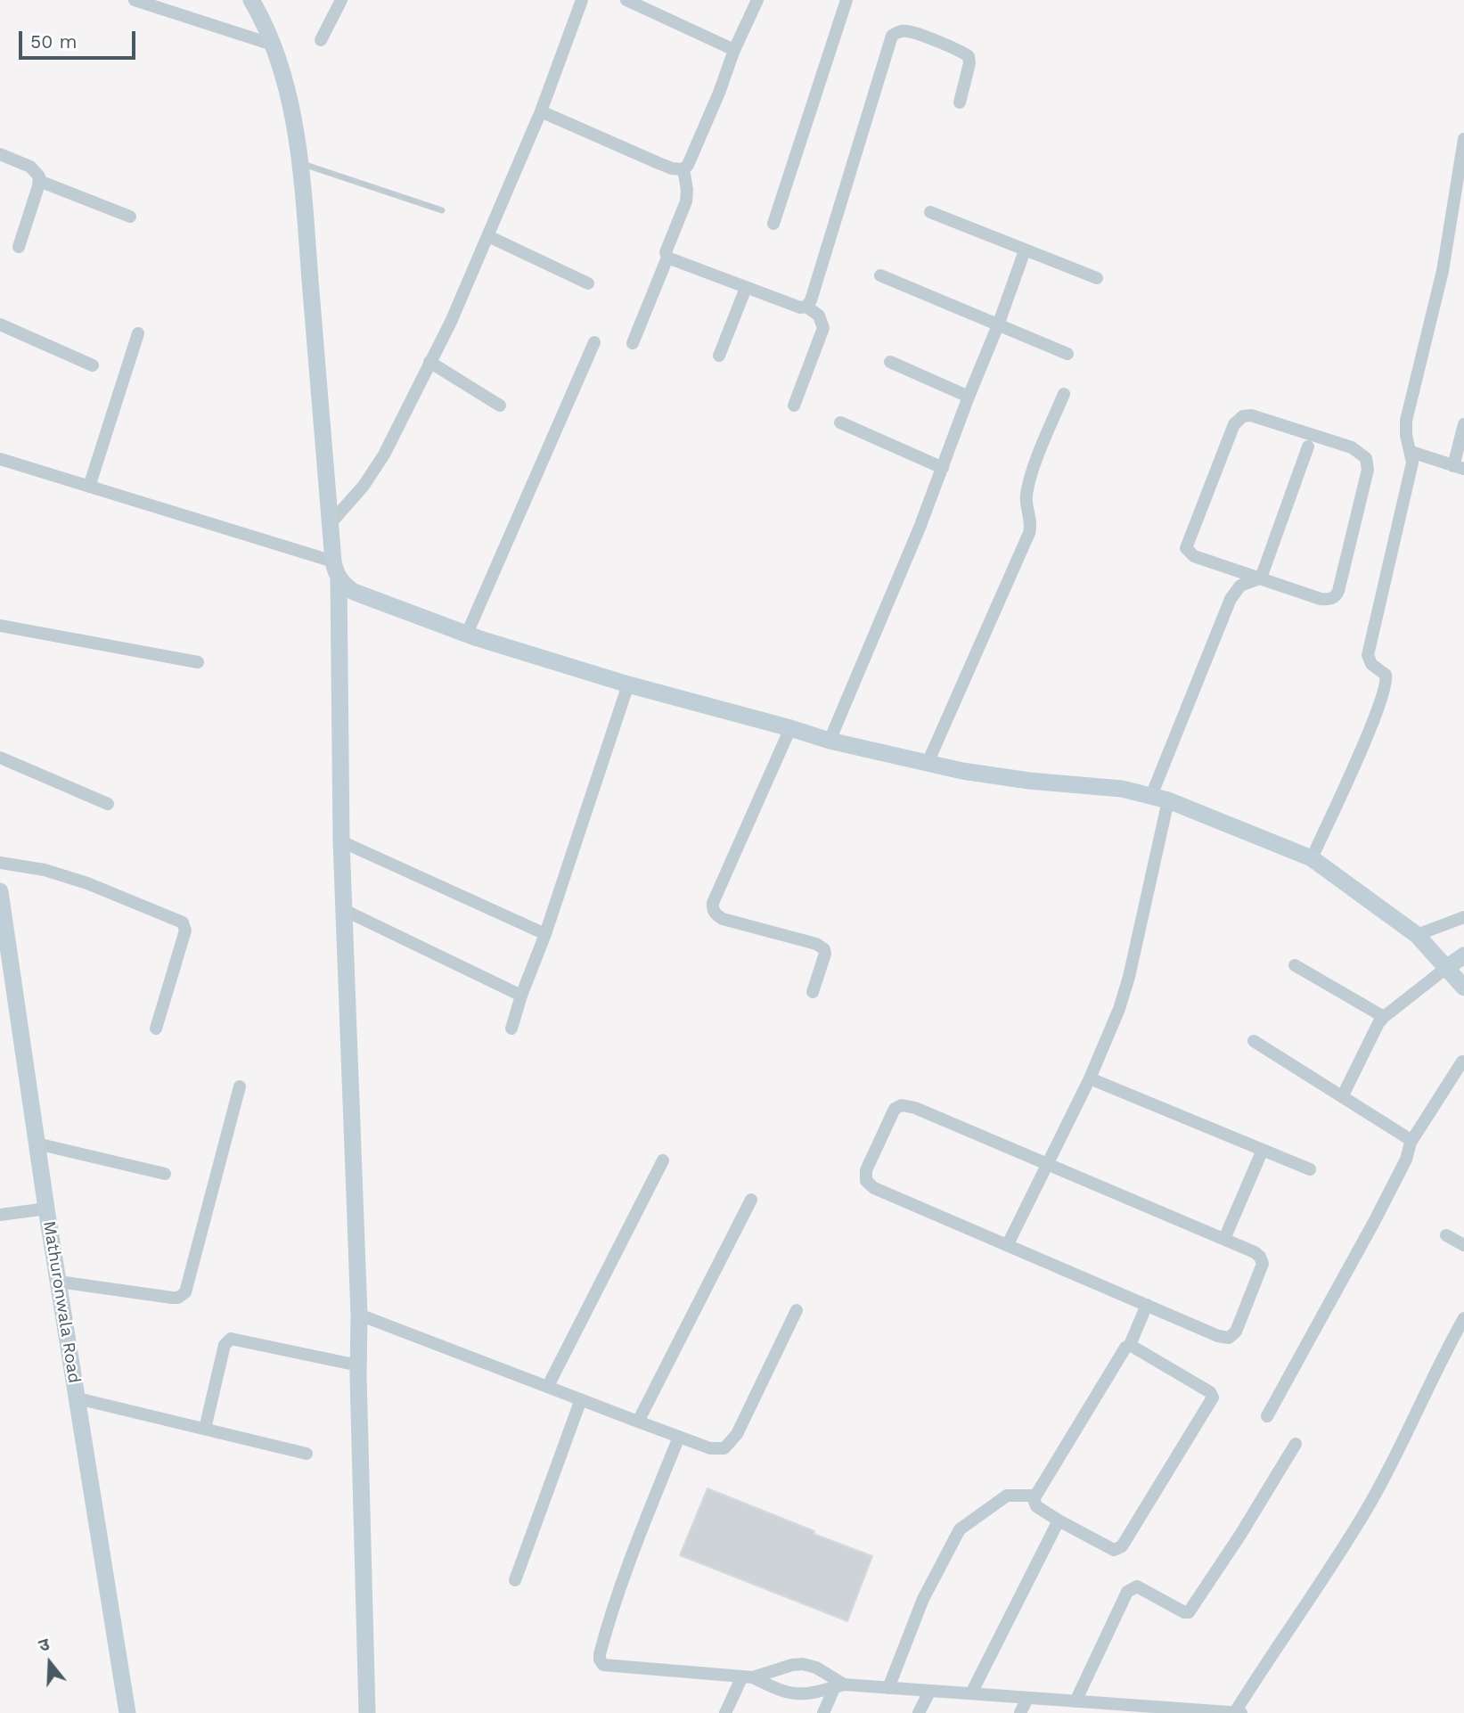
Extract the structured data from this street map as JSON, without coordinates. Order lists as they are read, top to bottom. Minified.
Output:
{"streets":{"street":["Mathuronwala Road"]},"scale_bar":"50 m","north":"top"}
